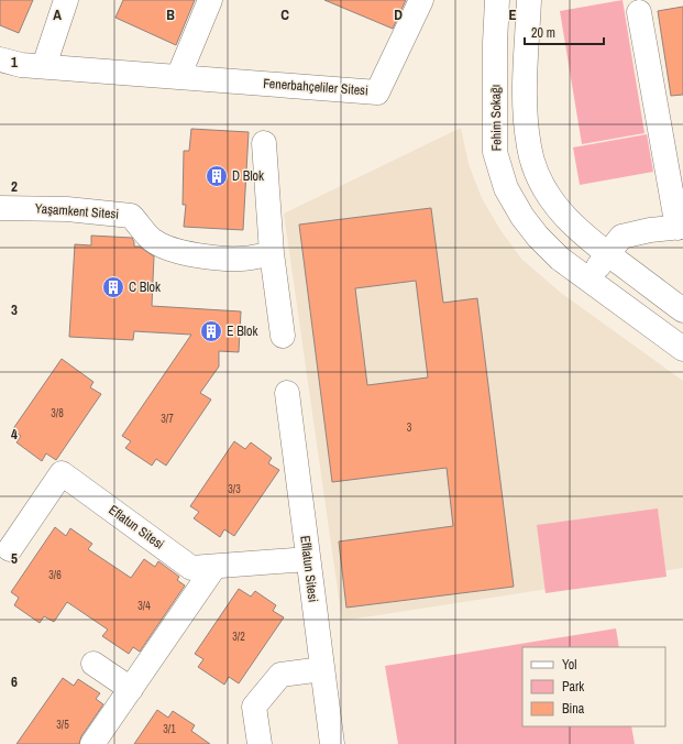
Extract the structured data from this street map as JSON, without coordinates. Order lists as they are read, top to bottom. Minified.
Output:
{"streets":{"street":["Fenerbahçeliler Sitesi","Fehim Sokağı","Yaşamkent Sitesi","Eflatun Sitesi","Efllatun Sitesi"]},"crossings":[["Eflatun Sitesi","Efllatun Sitesi"]],"places":{"building":["D Blok","C Blok","E Blok"]},"house_numbers":["3/8","3/7","3","3/3","3/6","3/4","3/2","3/5","3/1"],"legend":["Yol","Park","Bina"],"scale_bar":"20 m","grid":{"columns":["A","B","C","D","E"],"rows":["1","2","3","4","5","6"]}}
